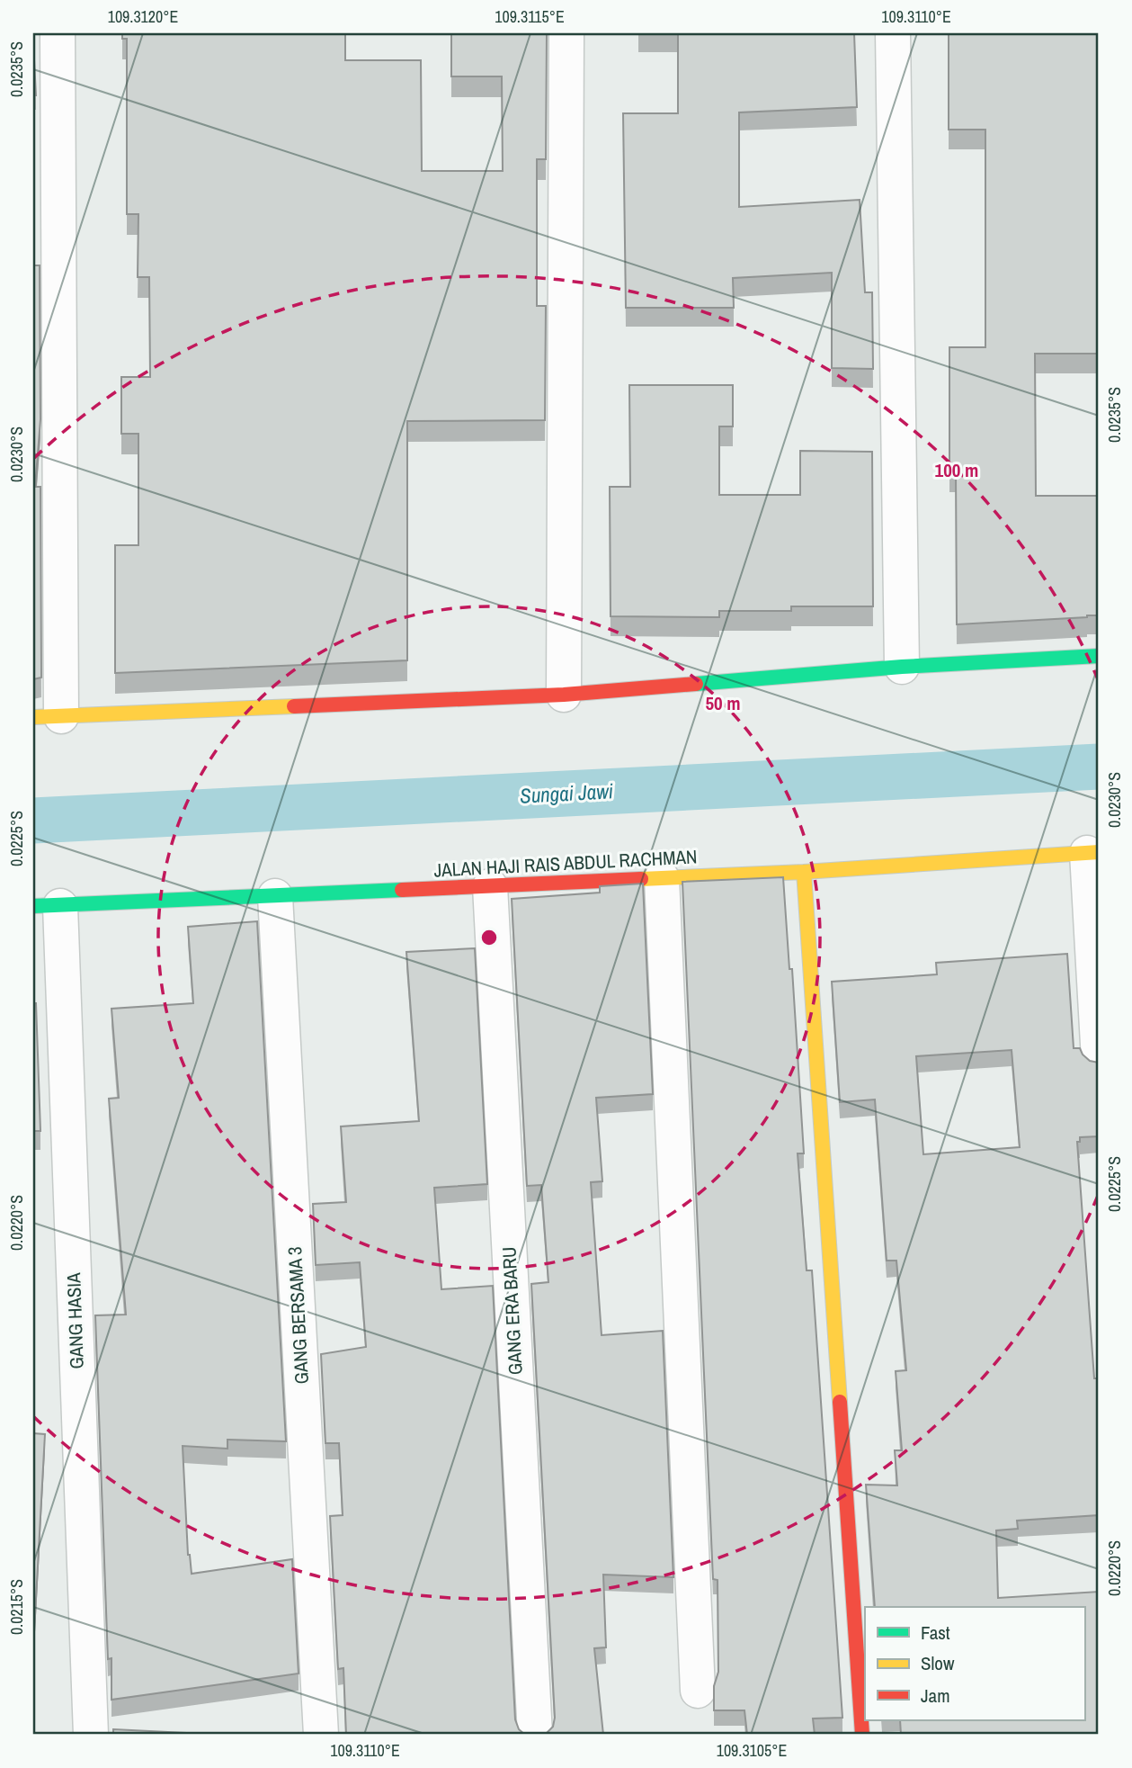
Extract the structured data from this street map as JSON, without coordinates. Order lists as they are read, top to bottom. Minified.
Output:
{"streets":{"street":["JALAN HAJI RAIS ABDUL RACHMAN","GANG ERA BARU","GANG BERSAMA 3","GANG HASIA"]},"crossings":[["JALAN HAJI RAIS ABDUL RACHMAN","GANG ERA BARU"],["JALAN HAJI RAIS ABDUL RACHMAN","GANG BERSAMA 3"],["JALAN HAJI RAIS ABDUL RACHMAN","GANG HASIA"]],"water":["Sungai Jawi"],"legend":["Fast","Slow","Jam"],"coordinates":["109.3120°E","109.3115°E","109.3110°E","0.0235°S","0.0230°S","0.0225°S","0.0220°S","0.0215°S","109.3105°E"],"rings":["100 m","50 m"]}
